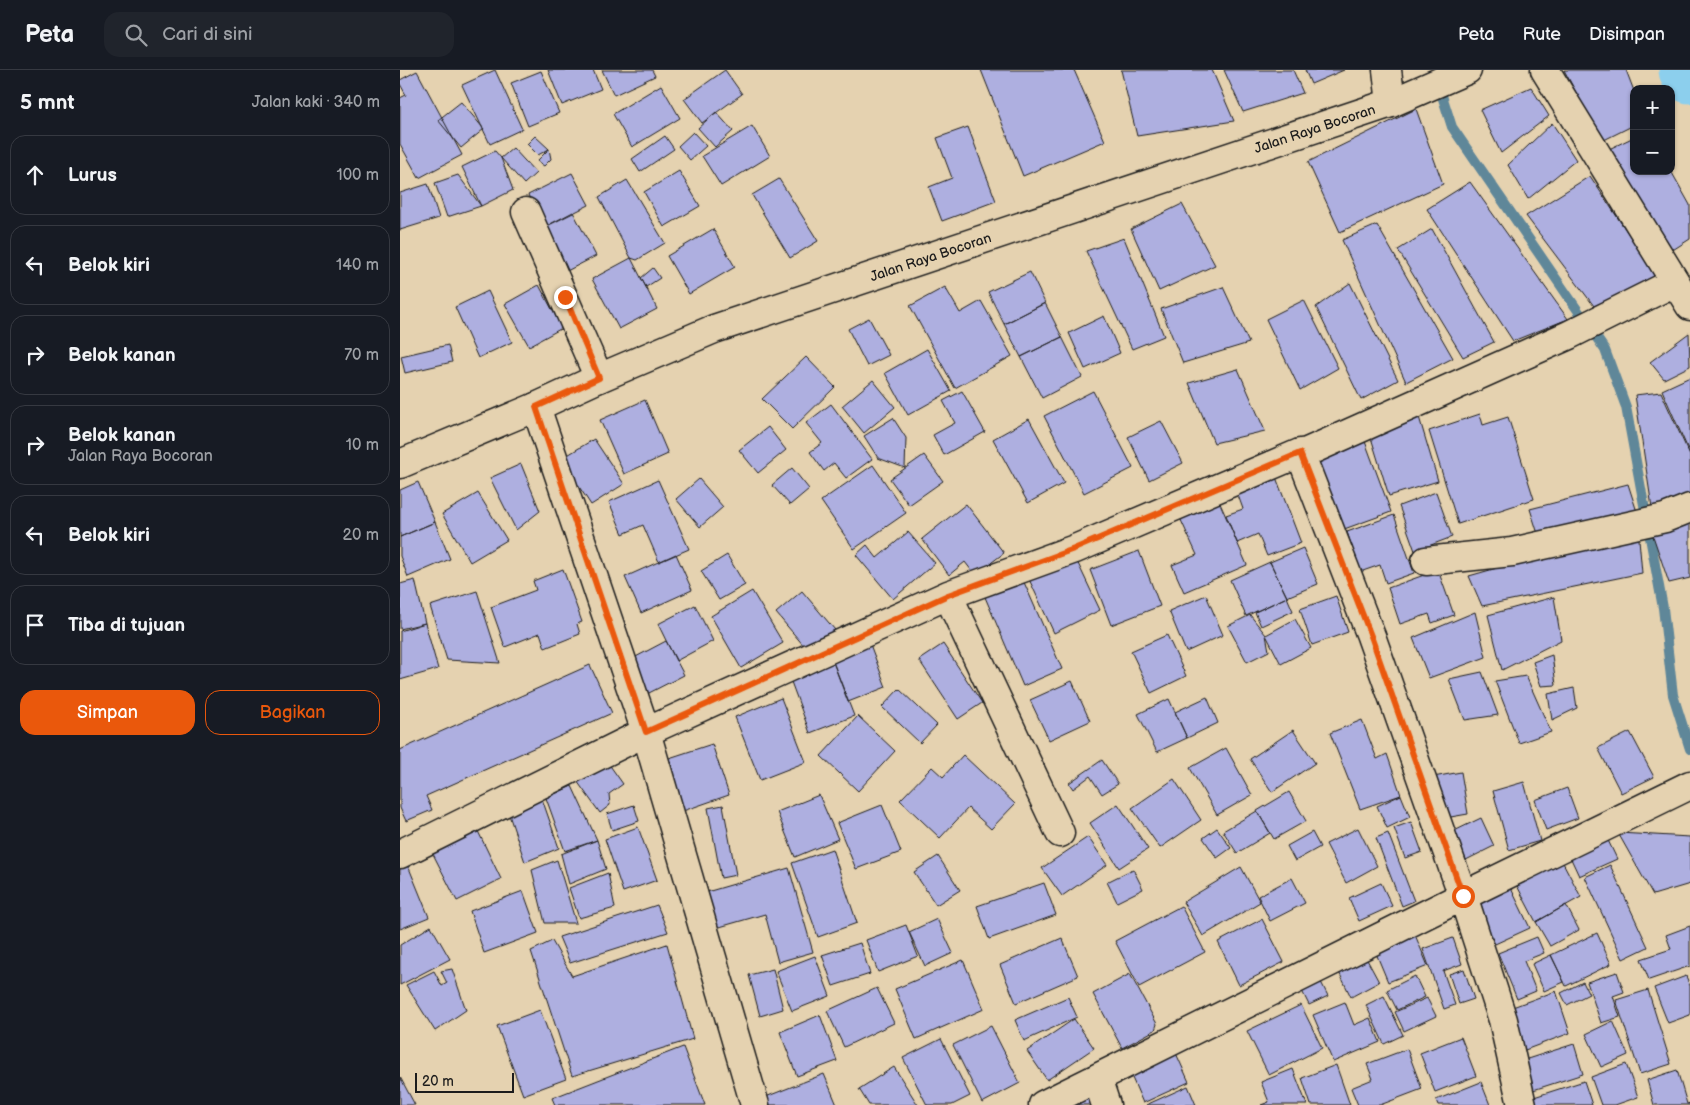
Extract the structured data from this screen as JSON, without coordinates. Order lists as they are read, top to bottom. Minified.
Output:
{"streets":{"street":["Jalan Raya Bocoran"]},"scale_bar":"20 m","page":{"header":"Peta","search":"Cari di sini","nav":["Peta","Rute","Disimpan"],"heading":["5 mnt","Jalan kaki · 340 m"],"map_buttons":["+","−"],"list":[["Lurus","100 m"],["Belok kiri","140 m"],["Belok kanan","70 m"],["Belok kanan","Jalan Raya Bocoran","10 m"],["Belok kiri","20 m"],"Tiba di tujuan"],"buttons":["Simpan","Bagikan"],"scale":"20 m"}}
